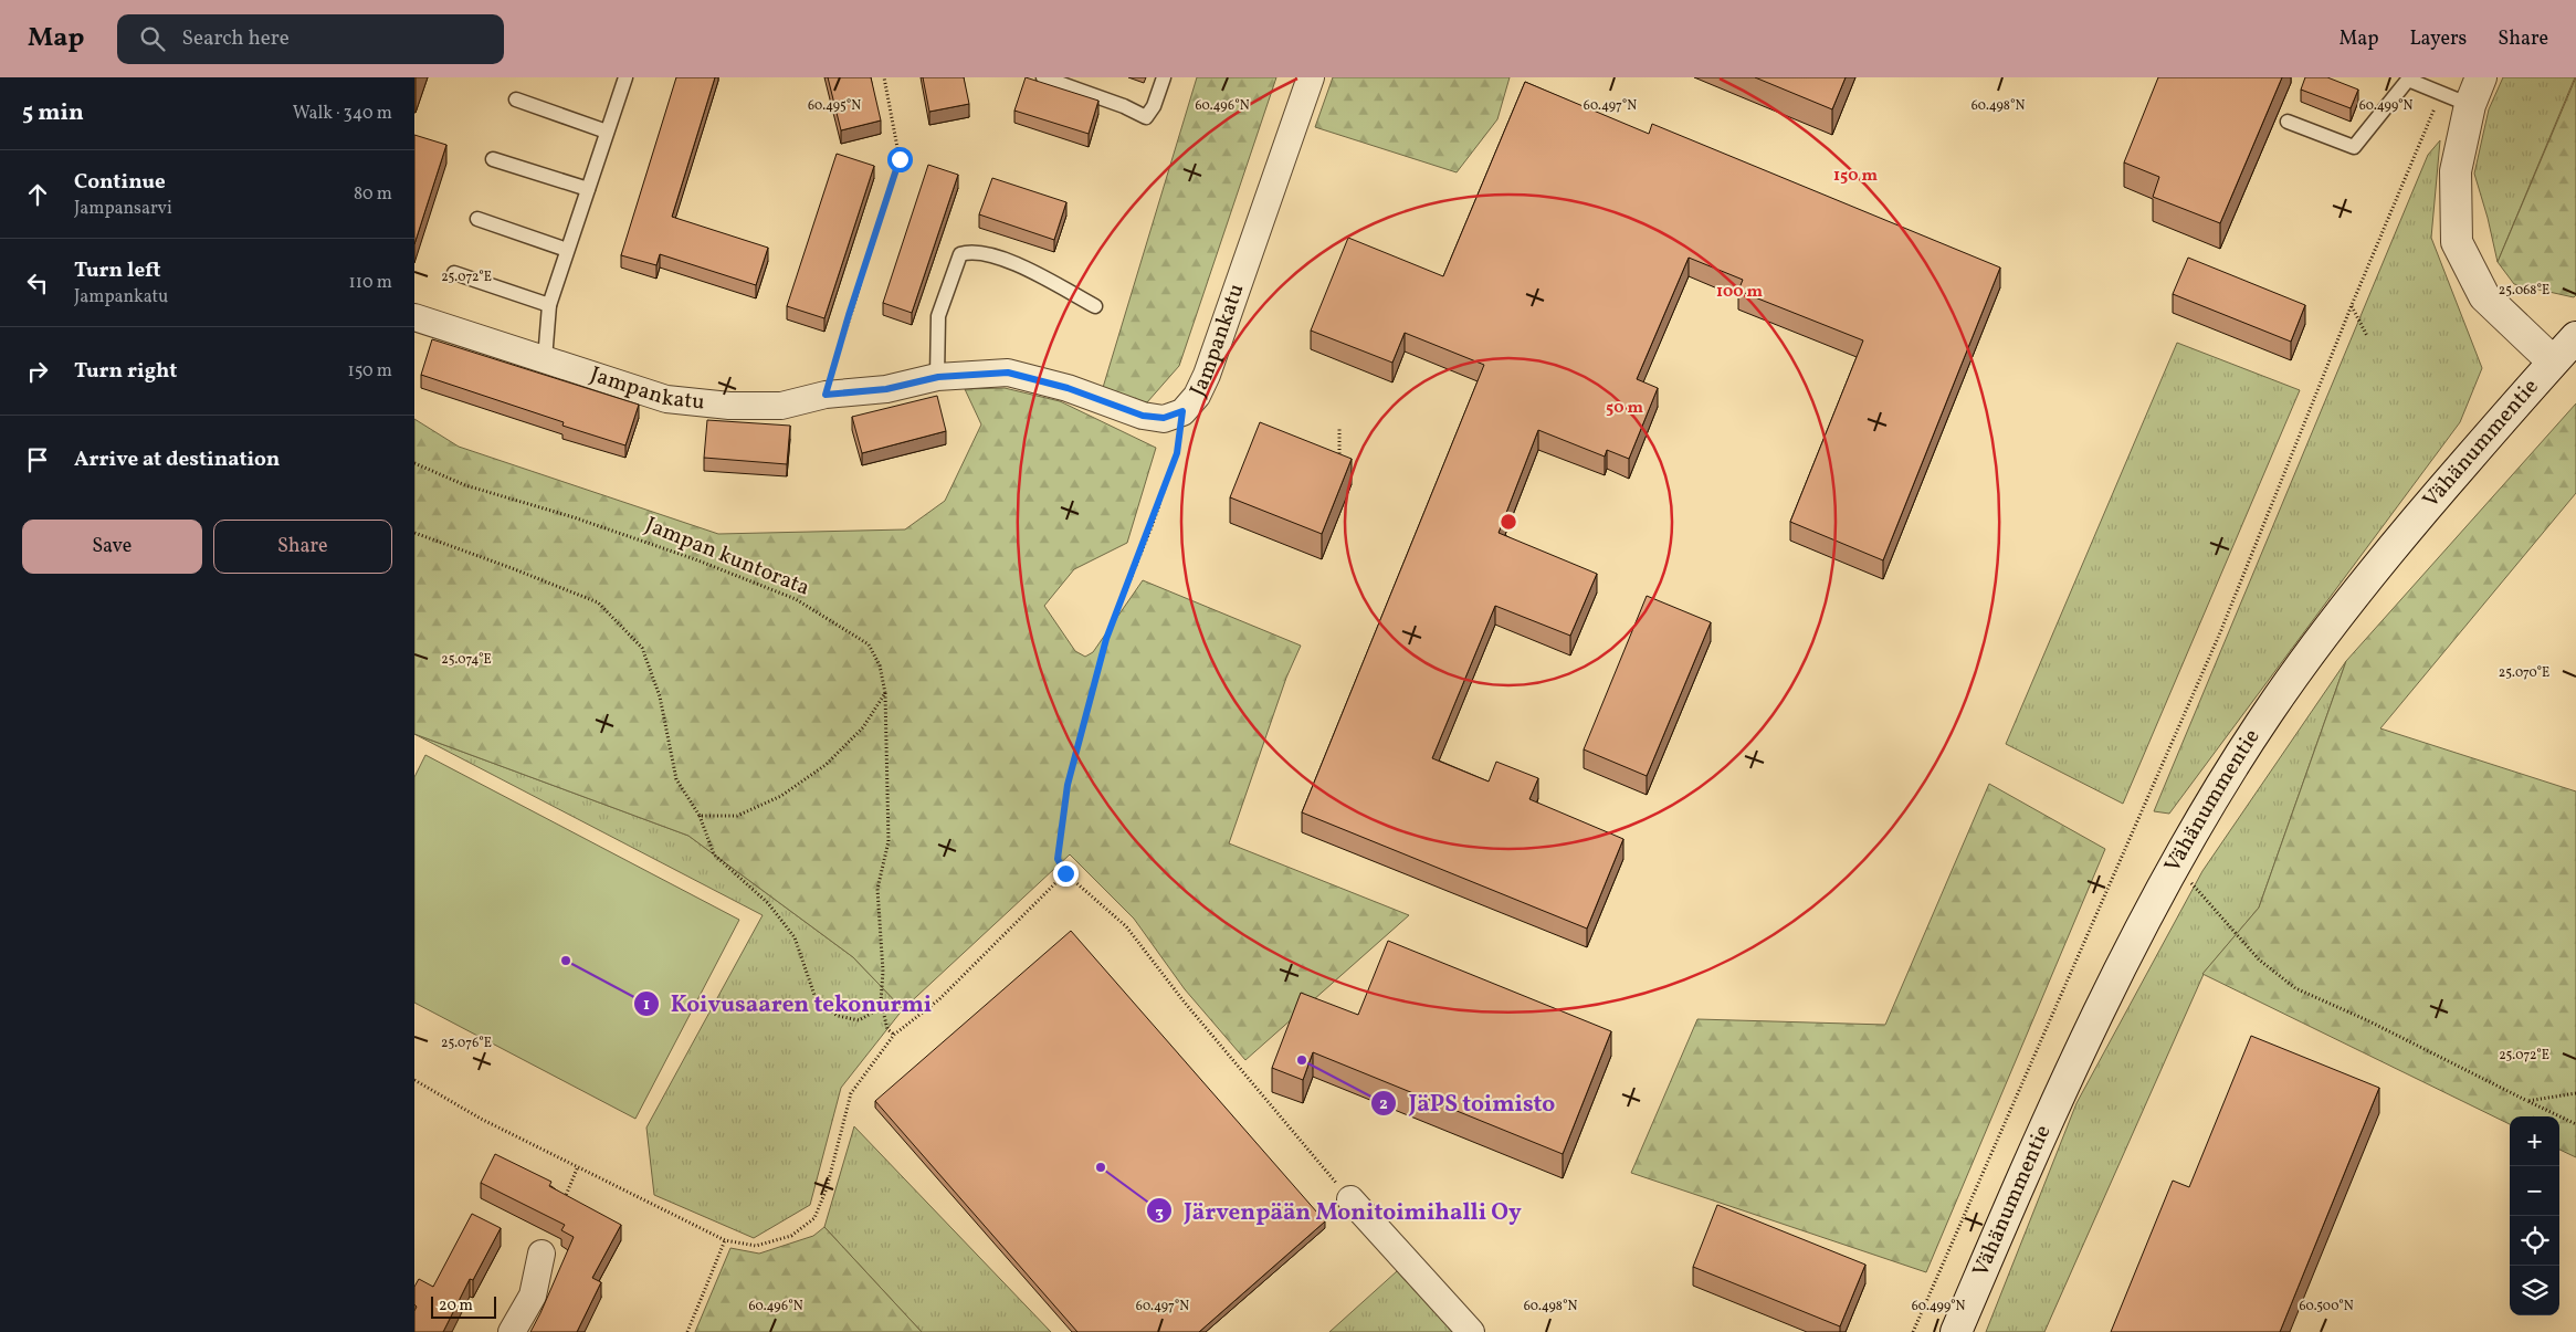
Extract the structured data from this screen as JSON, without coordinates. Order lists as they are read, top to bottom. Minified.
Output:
{"streets":{"main road":["Vähänummentie"],"street":["Jampankatu"],"path":["Jampan kuntorata"]},"places":["Koivusaaren tekonurmi","JäPS toimisto","Järvenpään Monitoimihalli Oy"],"scale_bar":"20 m","page":{"header":"Map","search":"Search here","nav":["Map","Layers","Share"],"heading":["5 min","Walk · 340 m"],"list":[["Continue","Jampansarvi","80 m"],["Turn left","Jampankatu","110 m"],["Turn right","150 m"],"Arrive at destination"],"buttons":["Save","Share"],"map_buttons":["+","−"],"scale":"20 m"},"coordinates":["60.495°N","60.496°N","60.497°N","60.498°N","60.499°N","25.072°E","25.068°E","25.074°E","25.070°E","25.076°E","60.500°N"],"rings":["150 m","100 m","50 m"]}
